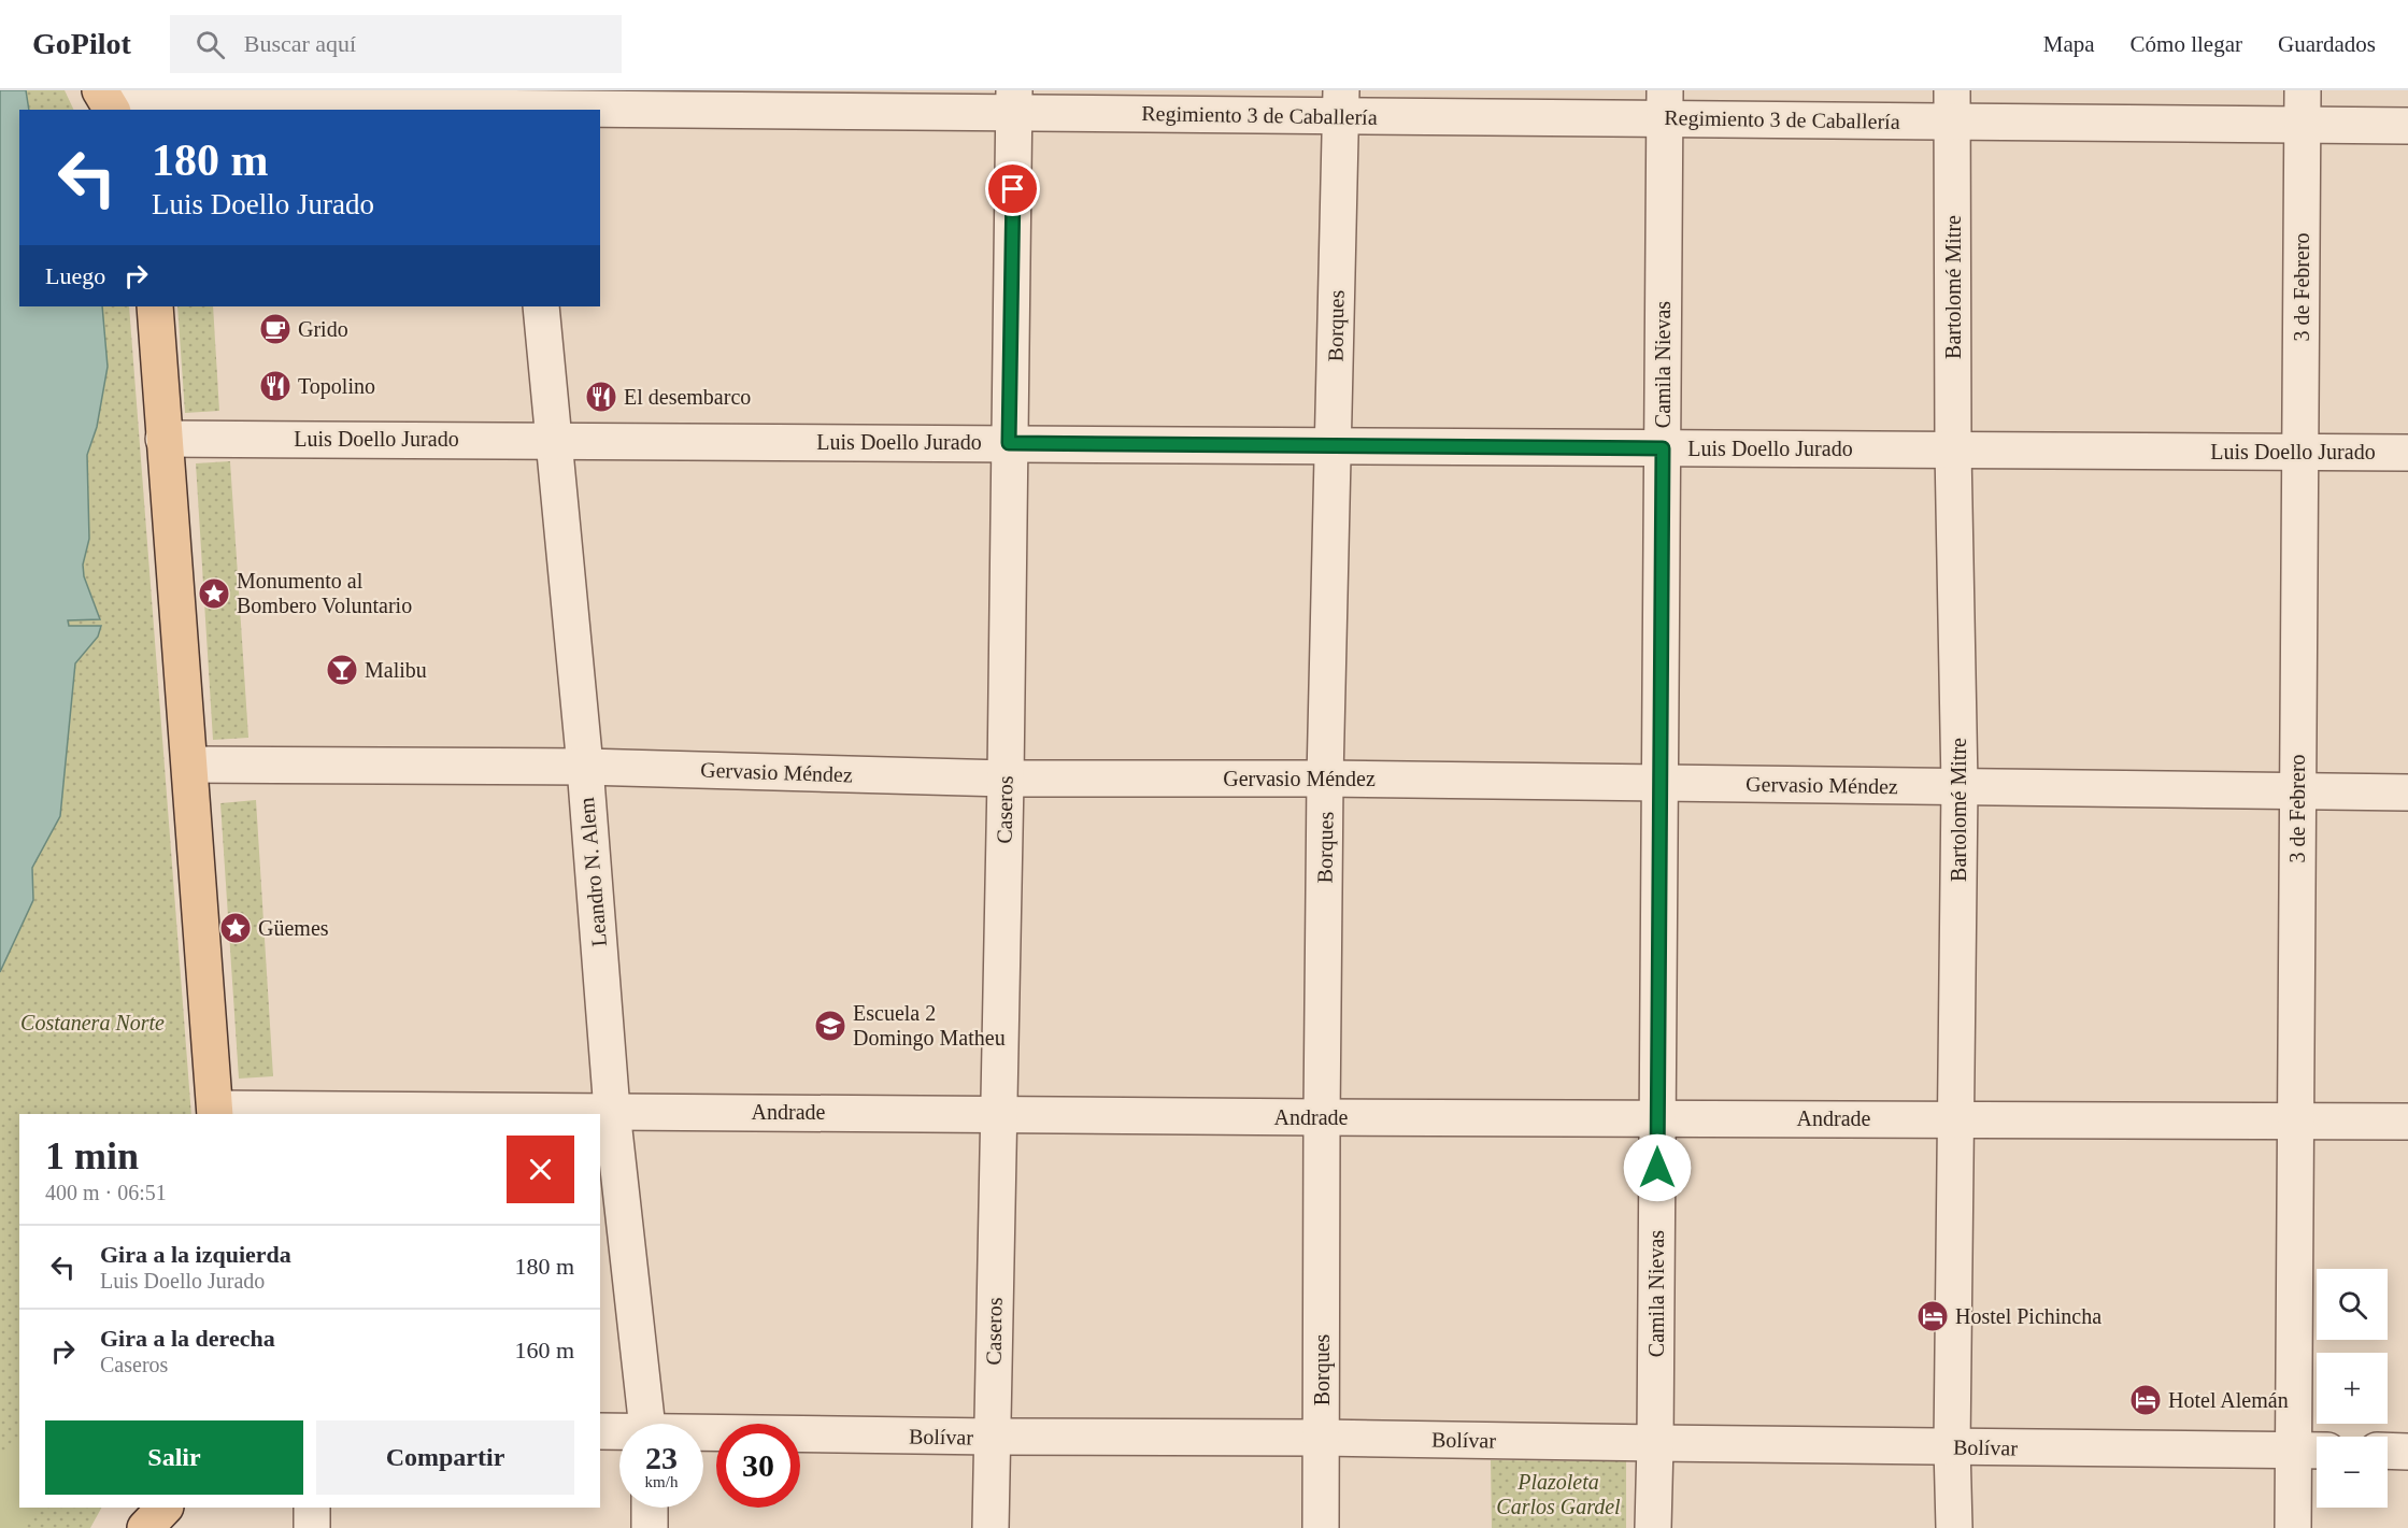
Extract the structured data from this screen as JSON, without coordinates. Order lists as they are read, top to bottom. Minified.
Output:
{"streets":{"street":["Regimiento 3 de Caballería","Bartolomé Mitre","3 de Febrero","Borques","Camila Nievas","Luis Doello Jurado","Gervasio Méndez","Caseros","Leandro N. Alem","Andrade","Bolívar"]},"crossings":[["Regimiento 3 de Caballería","Bartolomé Mitre"],["Regimiento 3 de Caballería","3 de Febrero"],["Regimiento 3 de Caballería","Borques"],["Regimiento 3 de Caballería","Camila Nievas"],["Regimiento 3 de Caballería","Caseros"],["Bartolomé Mitre","Luis Doello Jurado"],["Bartolomé Mitre","Gervasio Méndez"],["Bartolomé Mitre","Andrade"],["Bartolomé Mitre","Bolívar"],["3 de Febrero","Luis Doello Jurado"],["3 de Febrero","Gervasio Méndez"],["3 de Febrero","Andrade"],["3 de Febrero","Bolívar"],["Borques","Luis Doello Jurado"],["Borques","Gervasio Méndez"],["Borques","Andrade"],["Borques","Bolívar"],["Camila Nievas","Luis Doello Jurado"],["Camila Nievas","Gervasio Méndez"],["Camila Nievas","Andrade"],["Camila Nievas","Bolívar"],["Luis Doello Jurado","Caseros"],["Luis Doello Jurado","Leandro N. Alem"],["Gervasio Méndez","Caseros"],["Gervasio Méndez","Leandro N. Alem"],["Caseros","Andrade"],["Caseros","Bolívar"],["Leandro N. Alem","Andrade"]],"parks":["Costanera Norte","Plazoleta Carlos Gardel"],"places":{"cafe":["Grido"],"restaurant":["Topolino","El desembarco"],"place":["Monumento al Bombero Voluntario","Güemes"],"bar":["Malibu"],"school or university":["Escuela 2 Domingo Matheu"],"hotel":["Hostel Pichincha","Hotel Alemán"]},"page":{"header":"GoPilot","search":"Buscar aquí","nav":["Mapa","Cómo llegar","Guardados"],"turn":["180 m","Luis Doello Jurado"],"then":"Luego","heading":["1 min","400 m · 06:51"],"list":[{"name":"Gira a la izquierda","note":"Luis Doello Jurado","value":"180 m"},{"name":"Gira a la derecha","note":"Caseros","value":"160 m"}],"map_buttons":["+","−"],"buttons":["Salir","Compartir"],"speed":"23 km/h","limit":"30"}}
